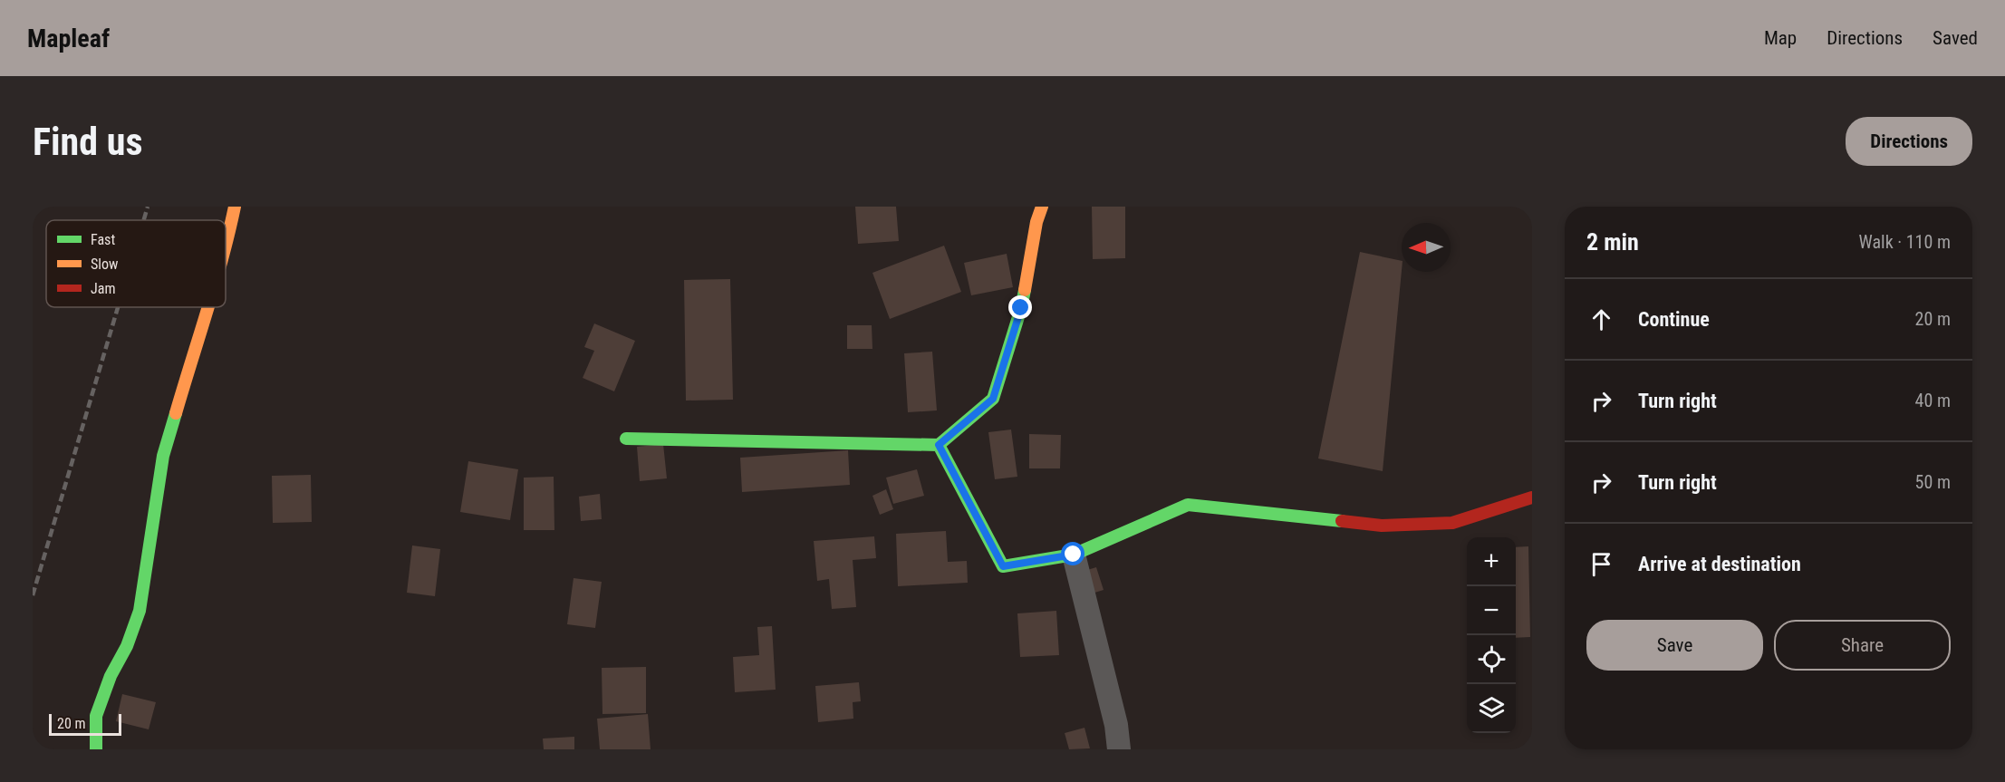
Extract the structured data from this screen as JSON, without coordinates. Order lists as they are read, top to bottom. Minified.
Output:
{"legend":["Fast","Slow","Jam"],"scale_bar":"20 m","north":"left","page":{"header":"Mapleaf","nav":["Map","Directions","Saved"],"buttons":["Directions",["Save","Share"]],"title":"Find us","heading":["2 min","Walk · 110 m"],"list":[["Continue","20 m"],["Turn right","40 m"],["Turn right","50 m"],"Arrive at destination"],"map_buttons":["+","−"],"scale":"20 m"}}
